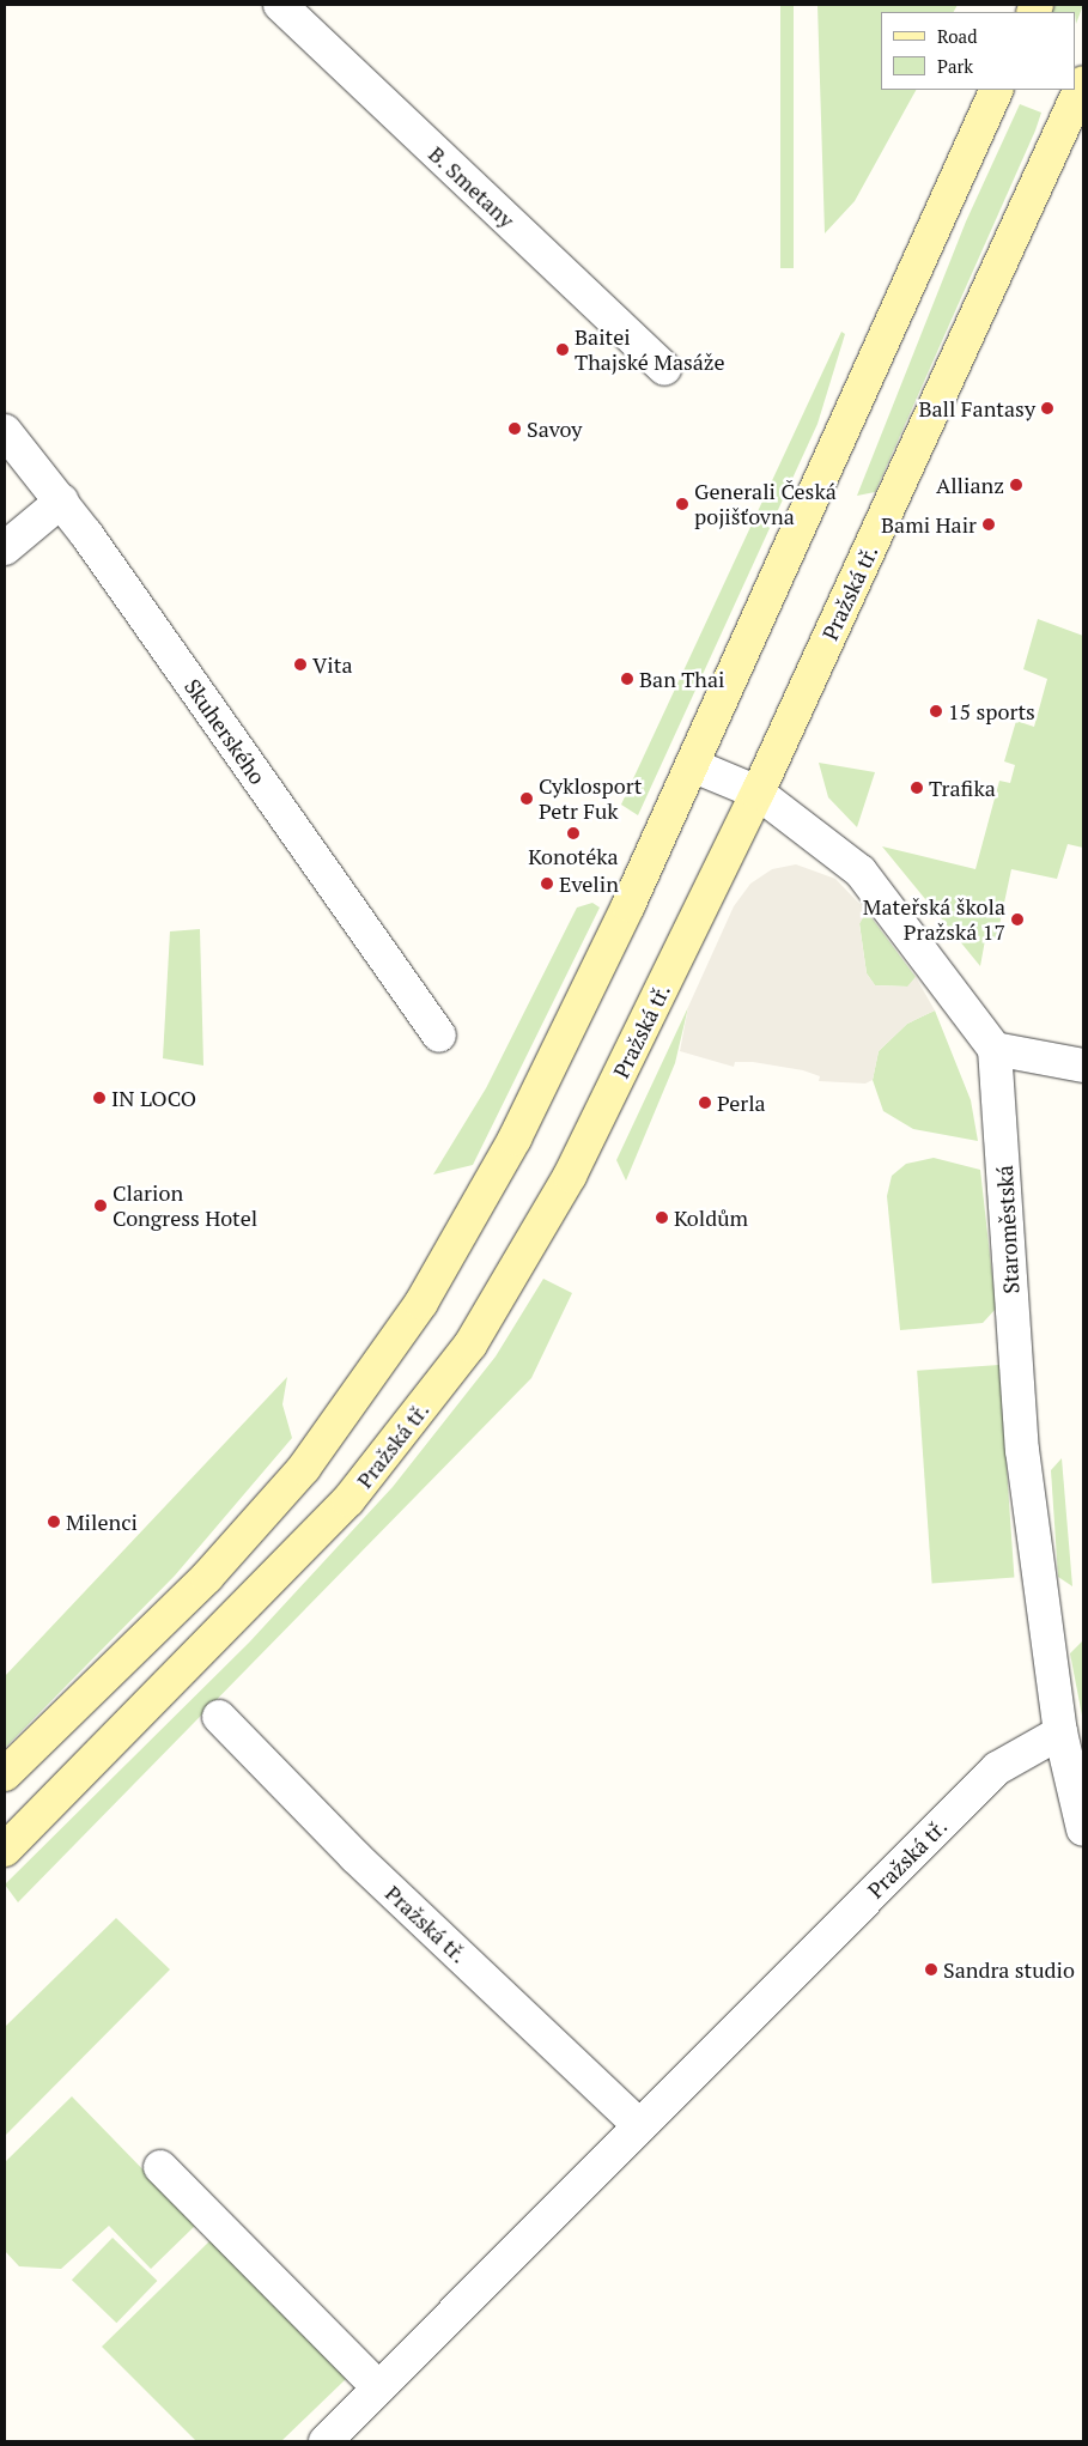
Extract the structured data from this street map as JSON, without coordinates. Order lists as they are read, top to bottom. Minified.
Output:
{"streets":{"street":["B. Smetany","Pražská tř.","Skuherského","Staroměstská"]},"crossings":[["Pražská tř.","Staroměstská"]],"places":["Baitei Thajské Masáže","Ball Fantasy","Savoy","Allianz","Generali Česká pojišťovna","Bami Hair","Vita","Ban Thai","15 sports","Trafika","Cyklosport Petr Fuk","Konotéka","Evelin","Mateřská škola Pražská 17","IN LOCO","Perla","Clarion Congress Hotel","Koldům","Milenci","Sandra studio"],"legend":["Road","Park"]}
